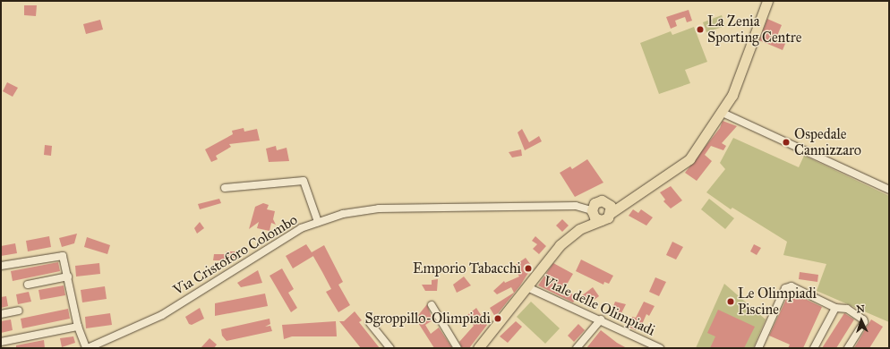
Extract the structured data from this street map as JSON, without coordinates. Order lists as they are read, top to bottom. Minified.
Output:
{"streets":{"street":["Via Cristoforo Colombo","Viale delle Olimpiadi"]},"places":["La Zenia Sporting Centre","Ospedale Cannizzaro","Emporio Tabacchi","Le Olimpiadi Piscine","Sgroppillo-Olimpiadi"],"north":"top"}
